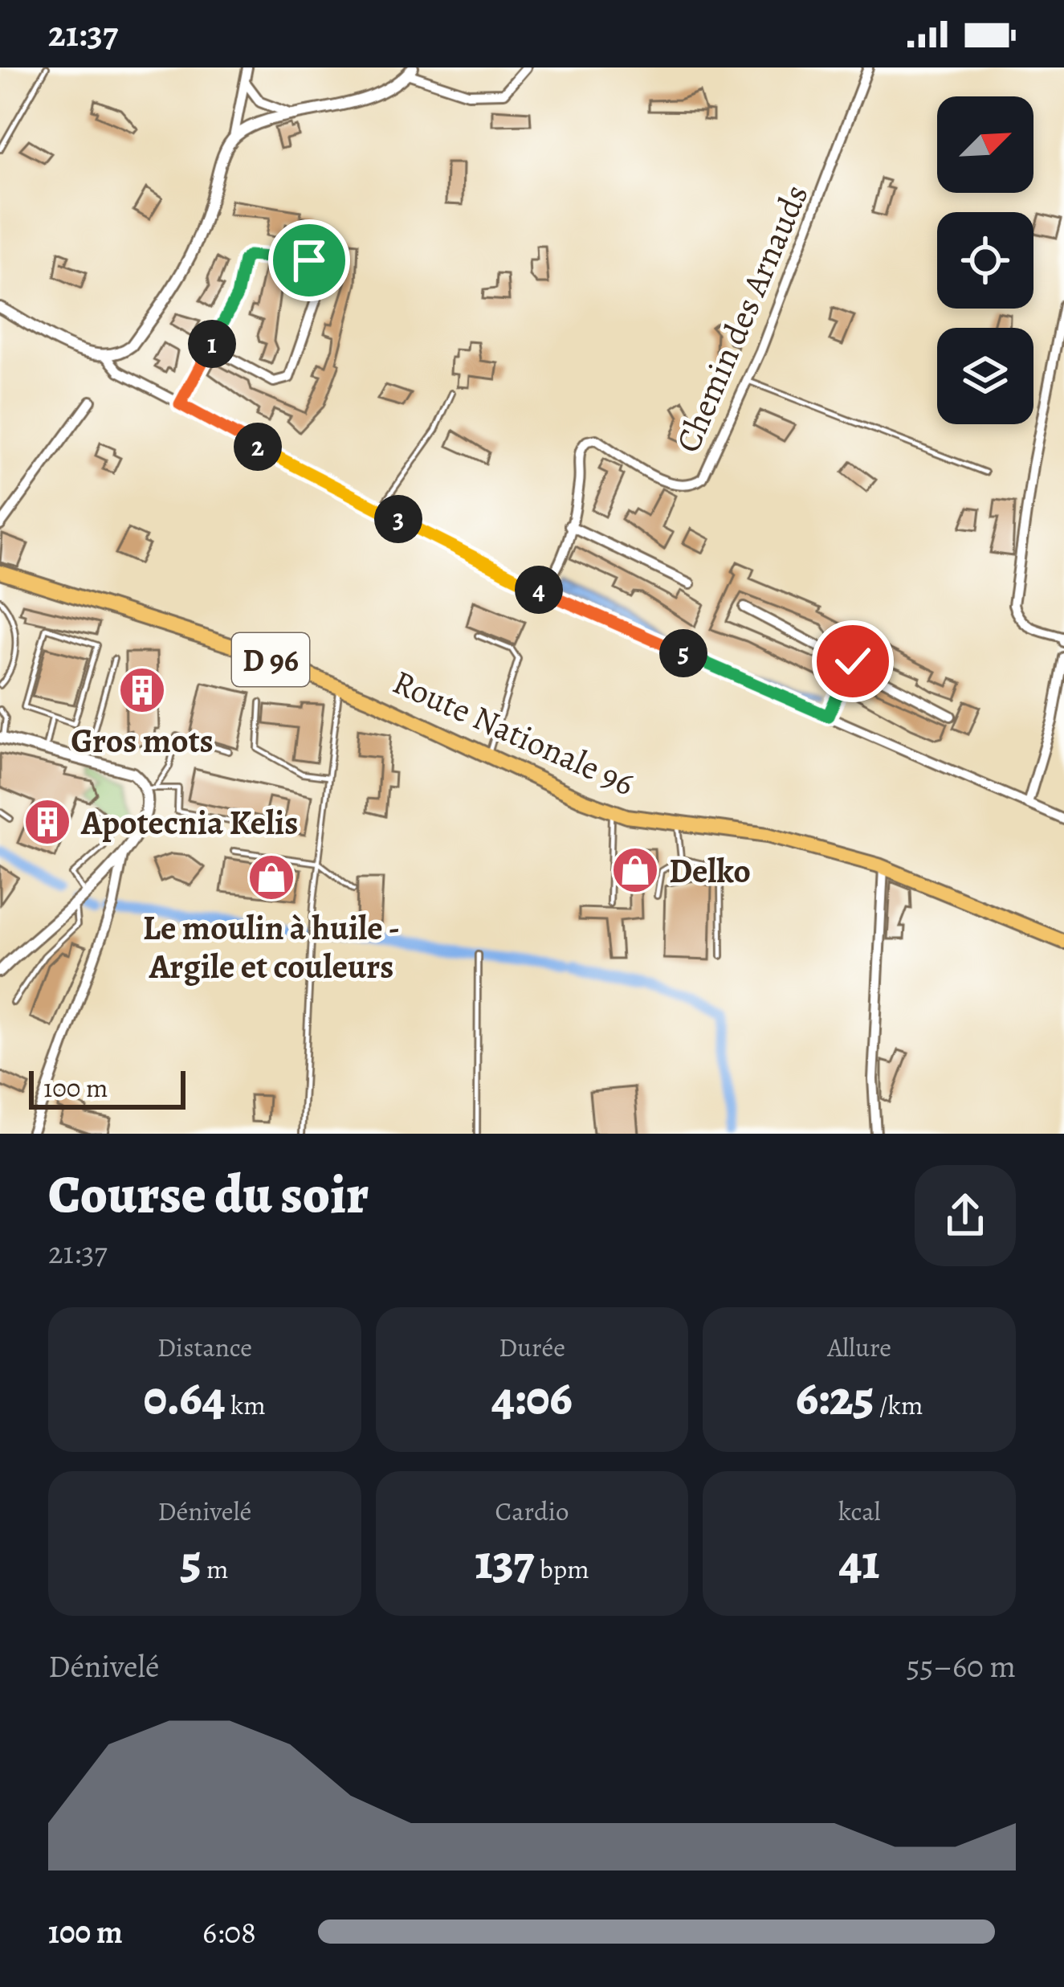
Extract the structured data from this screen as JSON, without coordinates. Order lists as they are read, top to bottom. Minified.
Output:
{"streets":{"main road":["D 96","Route Nationale 96"],"street":["Chemin des Arnauds"]},"places":{"building":["Gros mots","Apotecnia Kelis"],"shop":["Delko","Le moulin à huile - Argile et couleurs"]},"scale_bar":"100 m","north":"top right","page":{"status":"21:37","pins":["1","2","3","4","5"],"scale":"100 m","heading":["Course du soir","21:37"],"stats":[["Distance","0.64 km"],["Durée","4:06"],["Allure","6:25 /km"],["Dénivelé","5 m"],["Cardio","137 bpm"],["kcal","41"]],"chart":["Dénivelé","55–60 m"],"list":[{"name":"100 m","note":"6:08"}]}}
